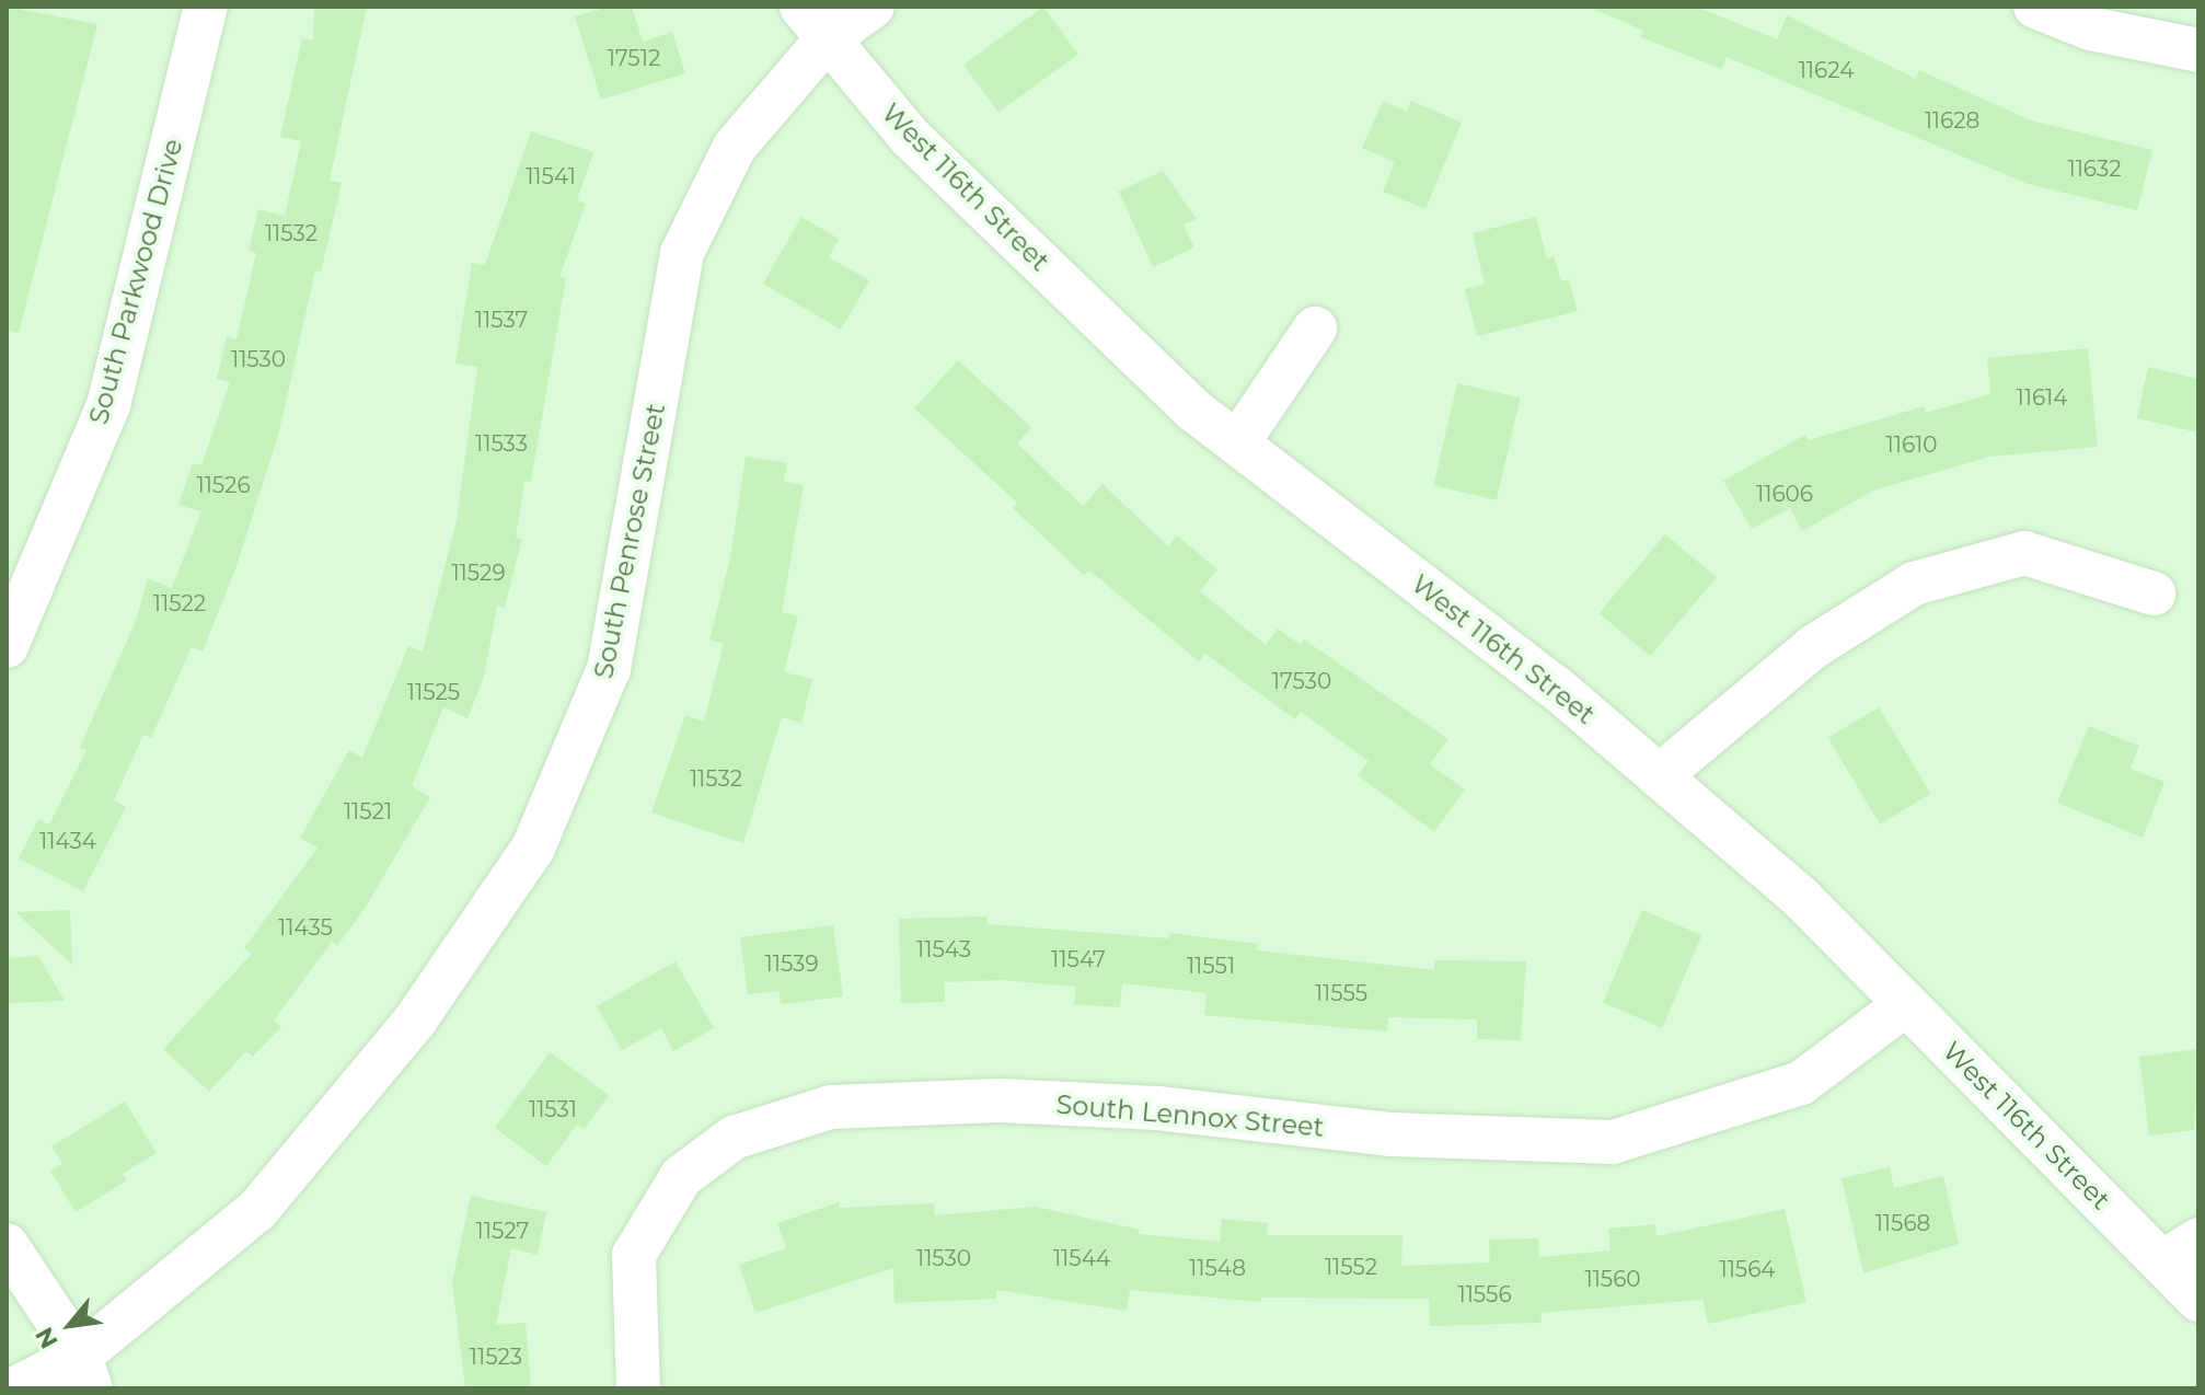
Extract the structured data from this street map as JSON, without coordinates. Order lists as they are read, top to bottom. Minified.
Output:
{"streets":{"street":["West 116th Street","South Parkwood Drive","South Penrose Street","South Lennox Street"]},"crossings":[["West 116th Street","South Penrose Street"],["West 116th Street","South Lennox Street"]],"house_numbers":["17512","11624","11628","11632","11541","11532","11537","11530","11614","11533","11610","11526","11606","11529","11522","17530","11525","11532","11521","11434","11435","11543","11547","11539","11551","11555","11531","11568","11527","11530","11544","11552","11548","11564","11560","11556","11523"],"north":"bottom left"}
